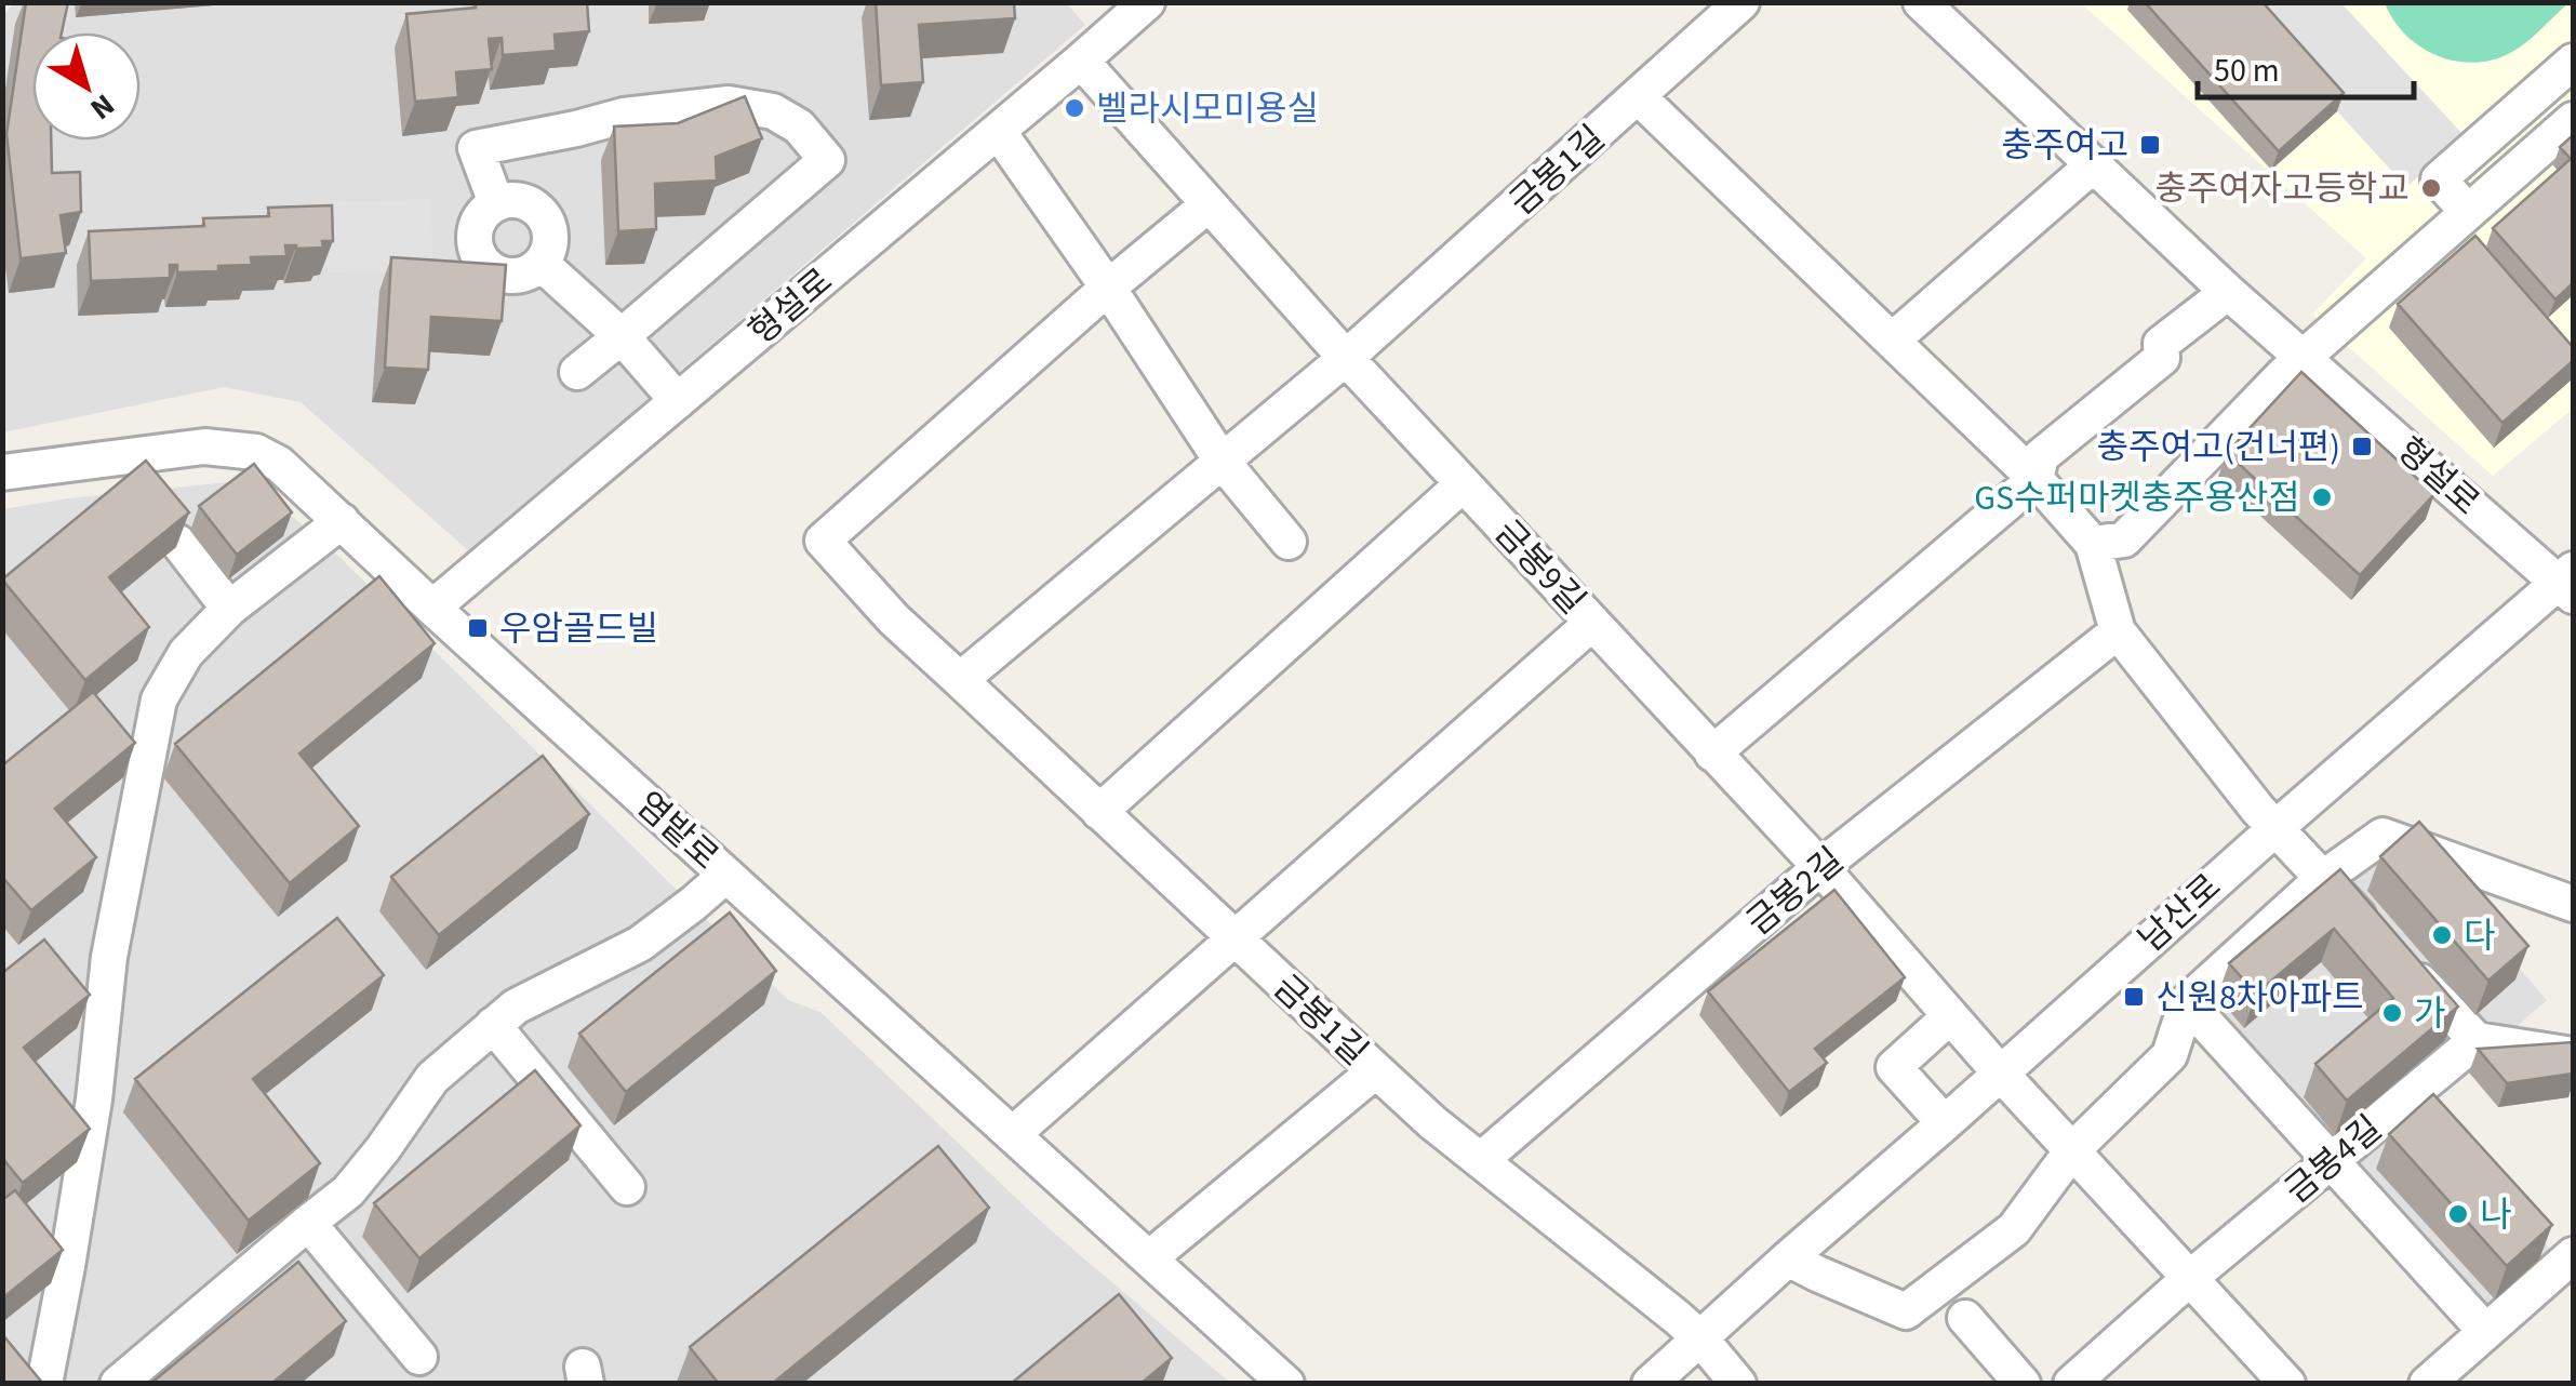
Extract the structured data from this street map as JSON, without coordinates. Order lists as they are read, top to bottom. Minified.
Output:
{"streets":{"street":["금봉1길","형설로","금봉9길","염밭로","금봉2길","남산로","금봉4길"]},"crossings":[["금봉1길","금봉9길"],["금봉1길","금봉2길"],["금봉1길","남산로"],["형설로","금봉9길"],["형설로","염밭로"],["형설로","남산로"],["금봉9길","금봉2길"],["금봉9길","남산로"],["남산로","금봉4길"]],"places":{"other":["벨라시모미용실","충주여자고등학교","GS수퍼마켓충주용산점","다","가","나"],"transit":["충주여고","충주여고(건너편)","우암골드빌","신원8차아파트"]},"scale_bar":"50 m","north":"bottom right"}
